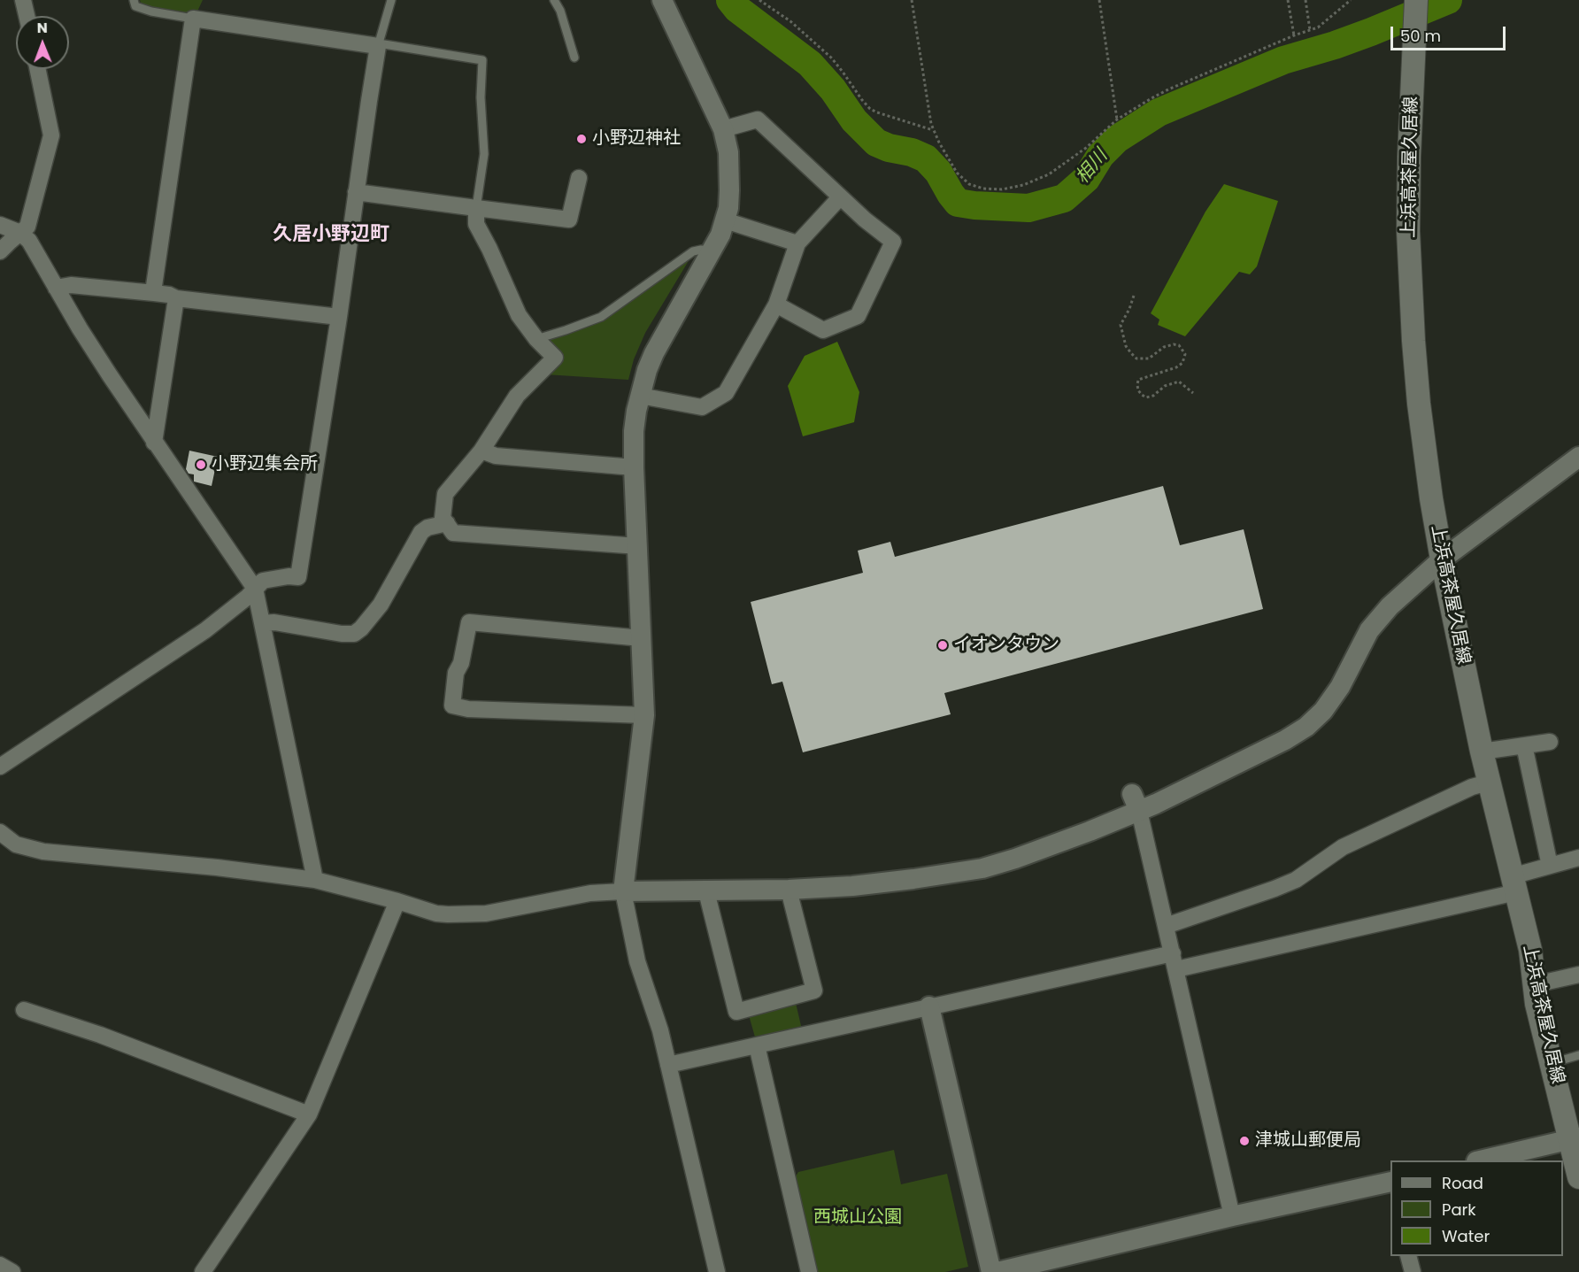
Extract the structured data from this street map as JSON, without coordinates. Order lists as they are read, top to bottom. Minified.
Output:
{"streets":{"main road":["上浜高茶屋久居線"]},"districts":["久居小野辺町"],"water":["相川"],"parks":["西城山公園"],"places":["小野辺神社","小野辺集会所","イオンタウン","津城山郵便局"],"legend":["Road","Park","Water"],"scale_bar":"50 m","north":"top"}
